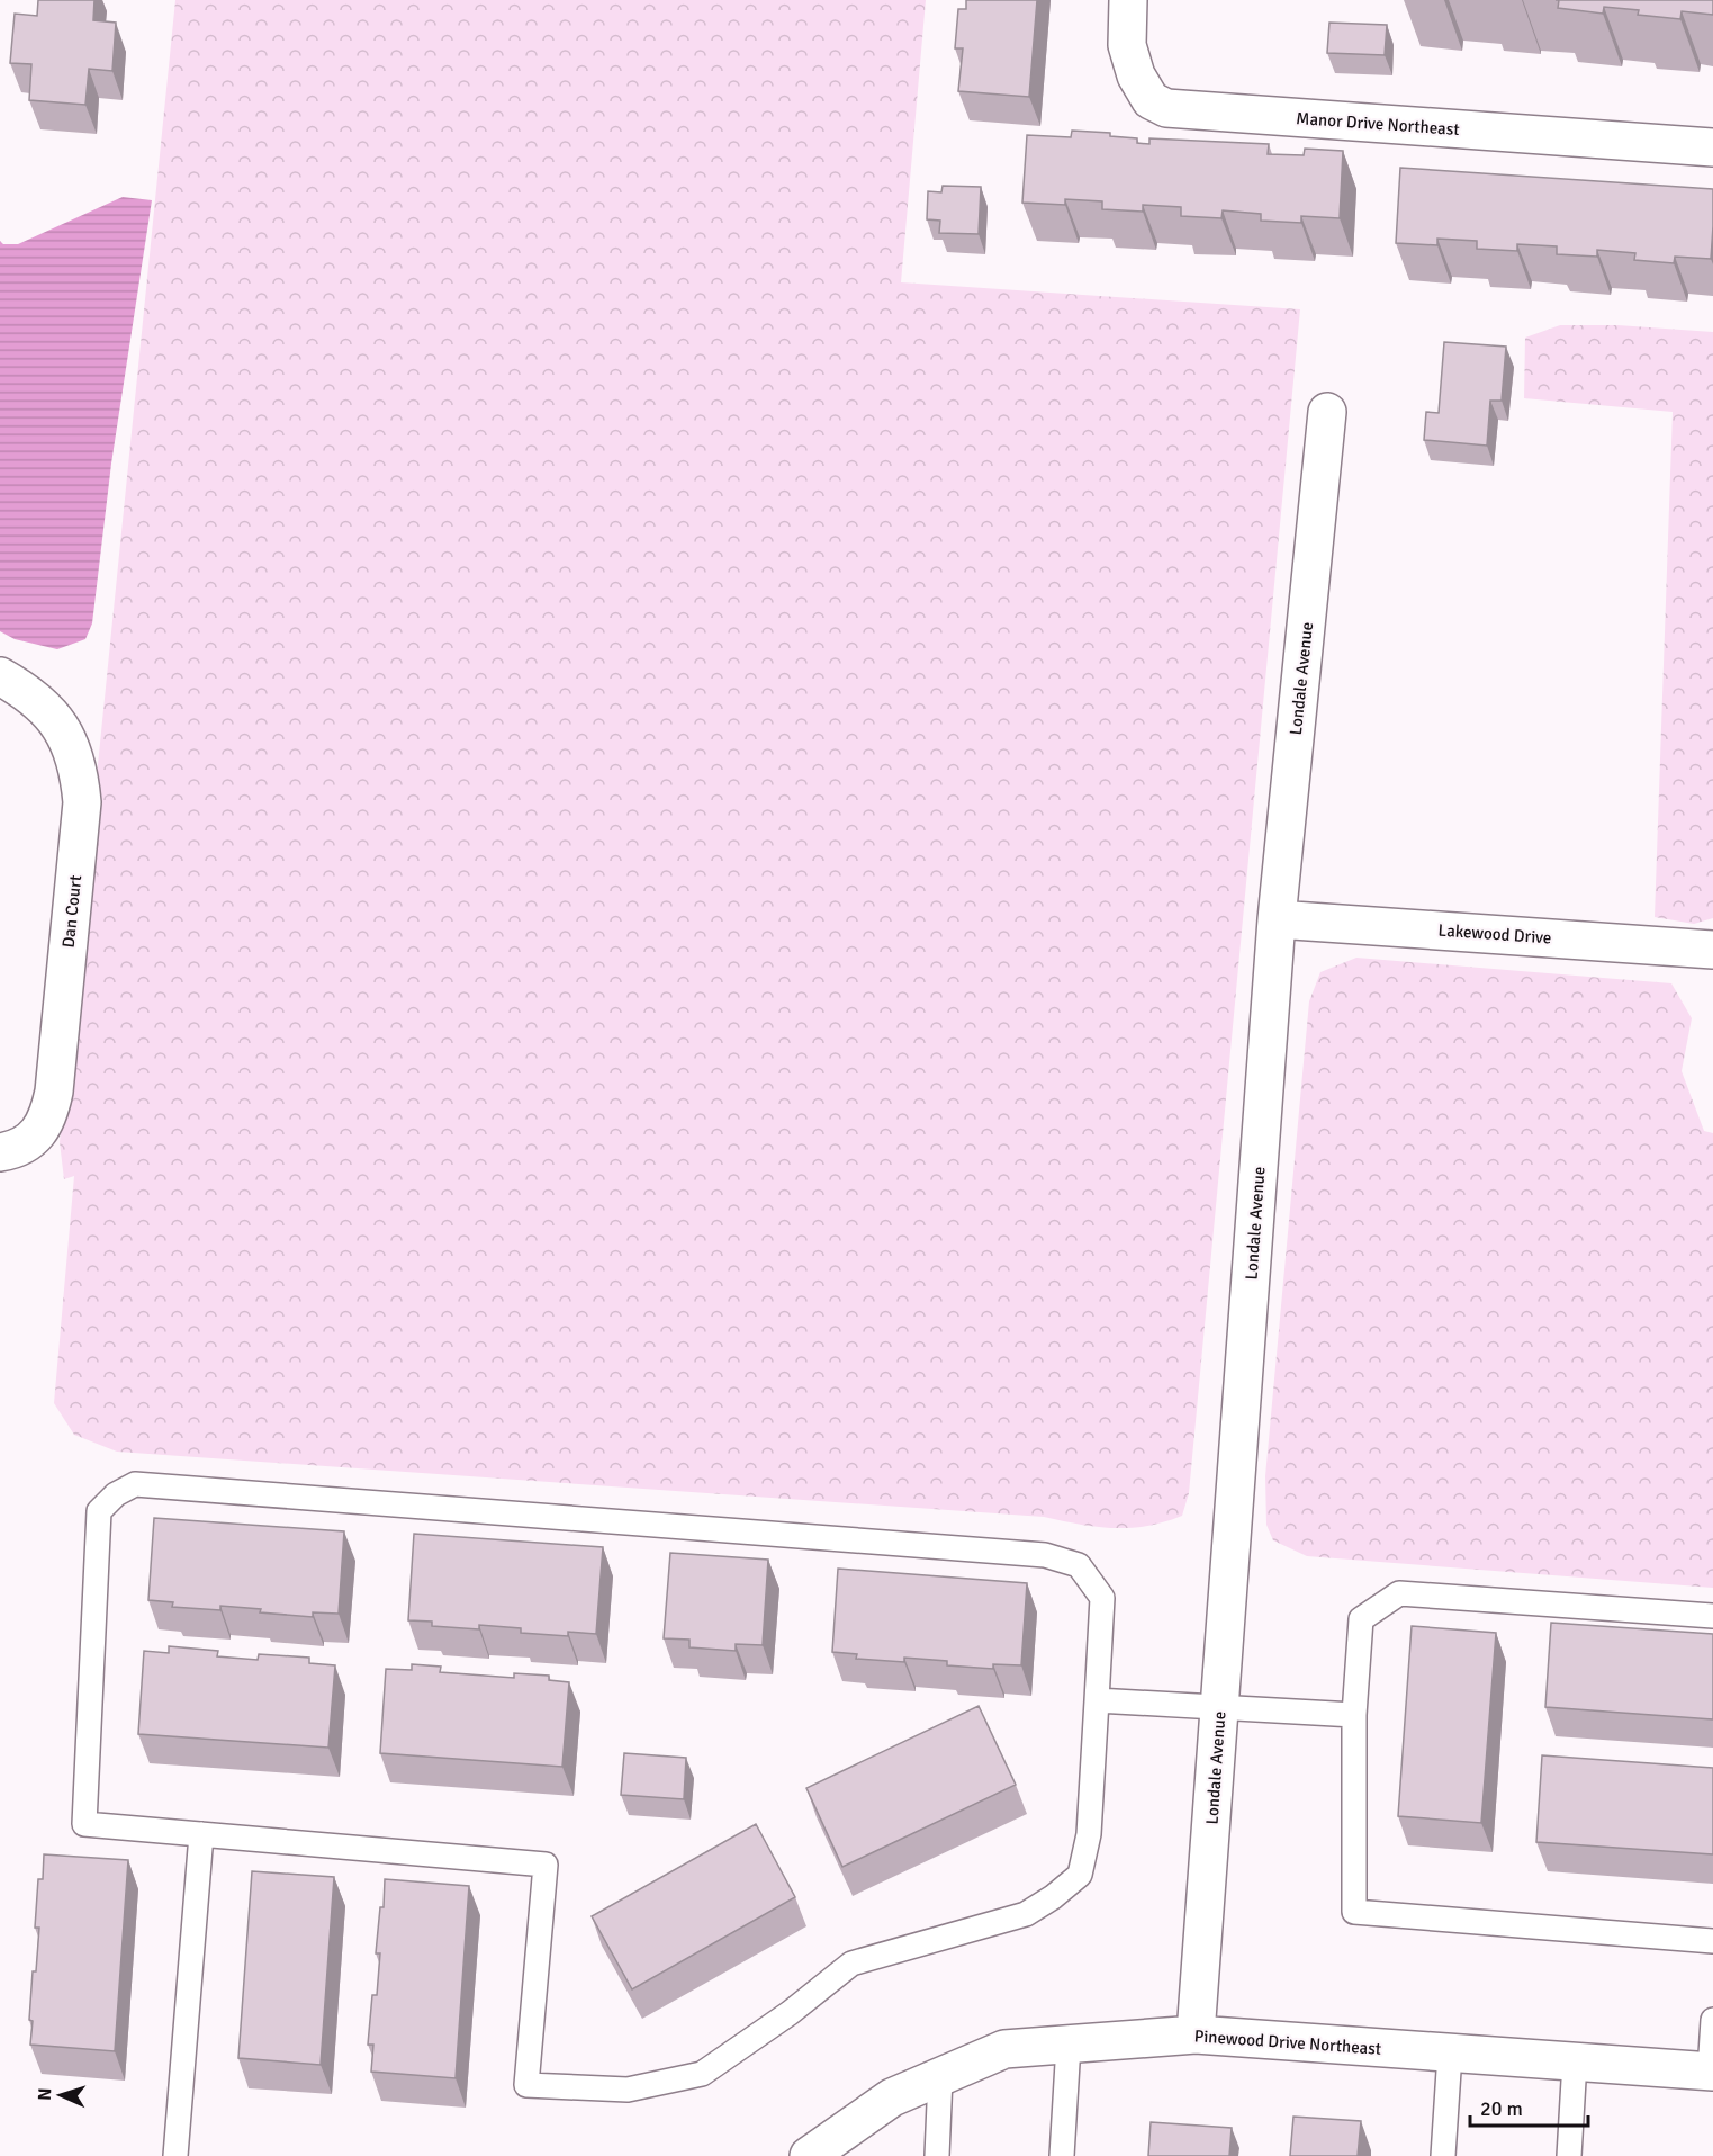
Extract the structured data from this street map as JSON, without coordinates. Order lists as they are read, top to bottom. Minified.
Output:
{"streets":{"street":["Manor Drive Northeast","Londale Avenue","Dan Court","Lakewood Drive","Pinewood Drive Northeast"]},"crossings":[["Londale Avenue","Lakewood Drive"],["Londale Avenue","Pinewood Drive Northeast"]],"scale_bar":"20 m","north":"left"}
